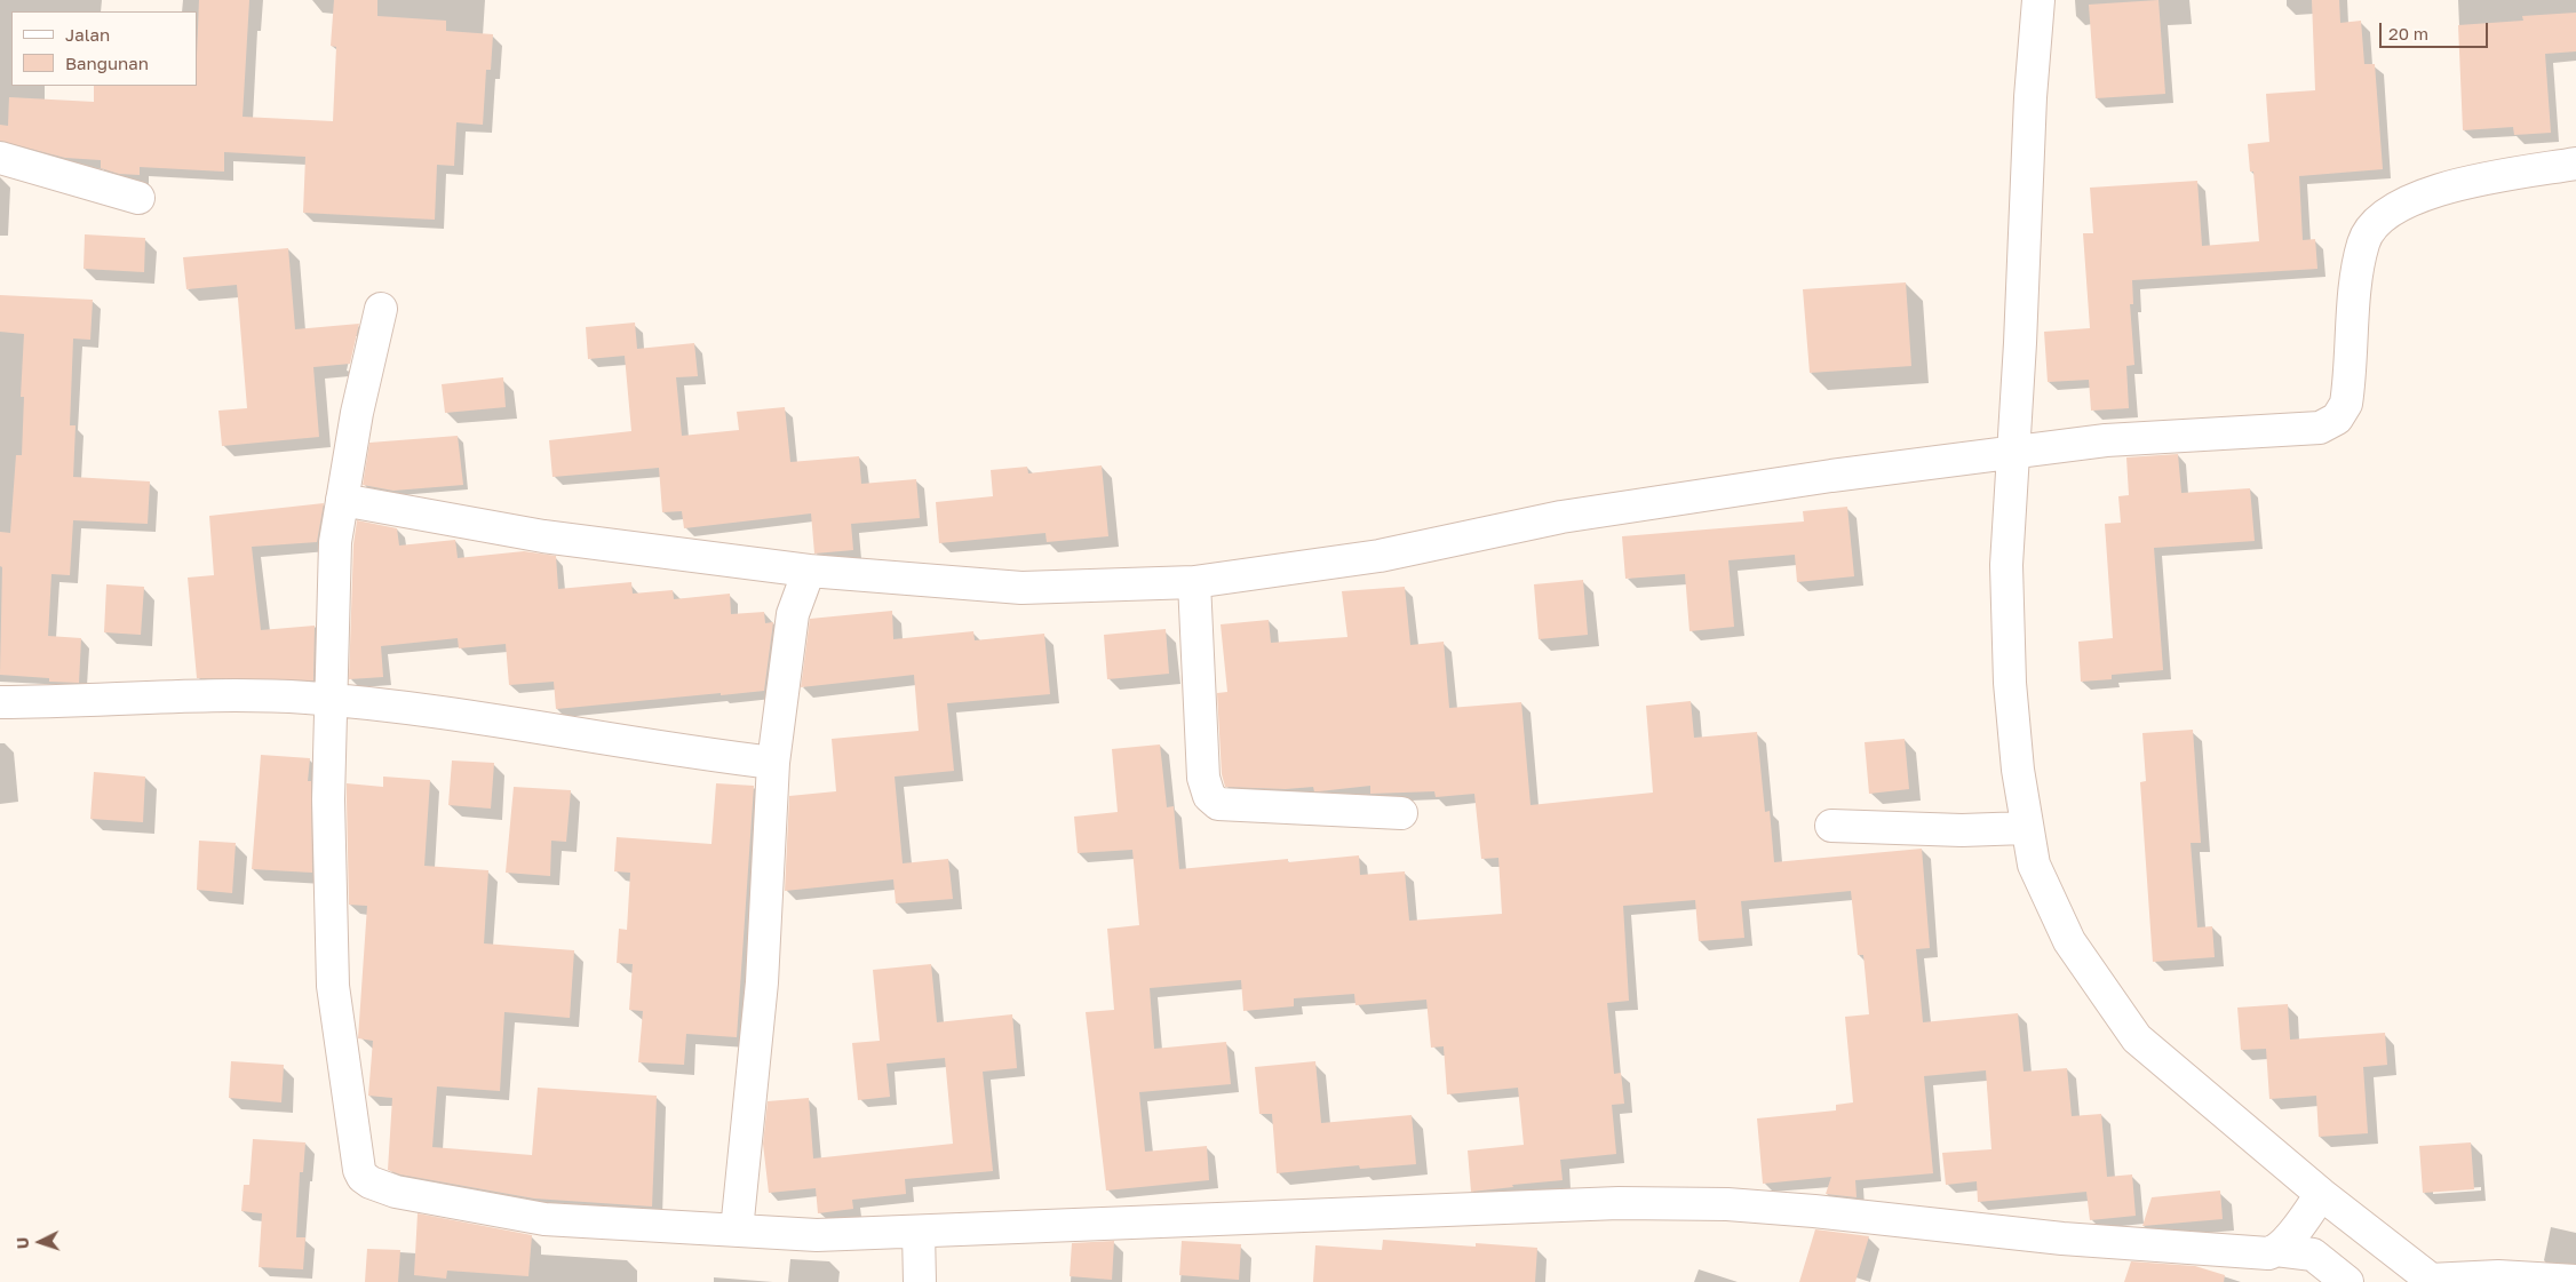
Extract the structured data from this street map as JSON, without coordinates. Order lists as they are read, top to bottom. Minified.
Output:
{"legend":["Jalan","Bangunan"],"scale_bar":"20 m","north":"left"}
